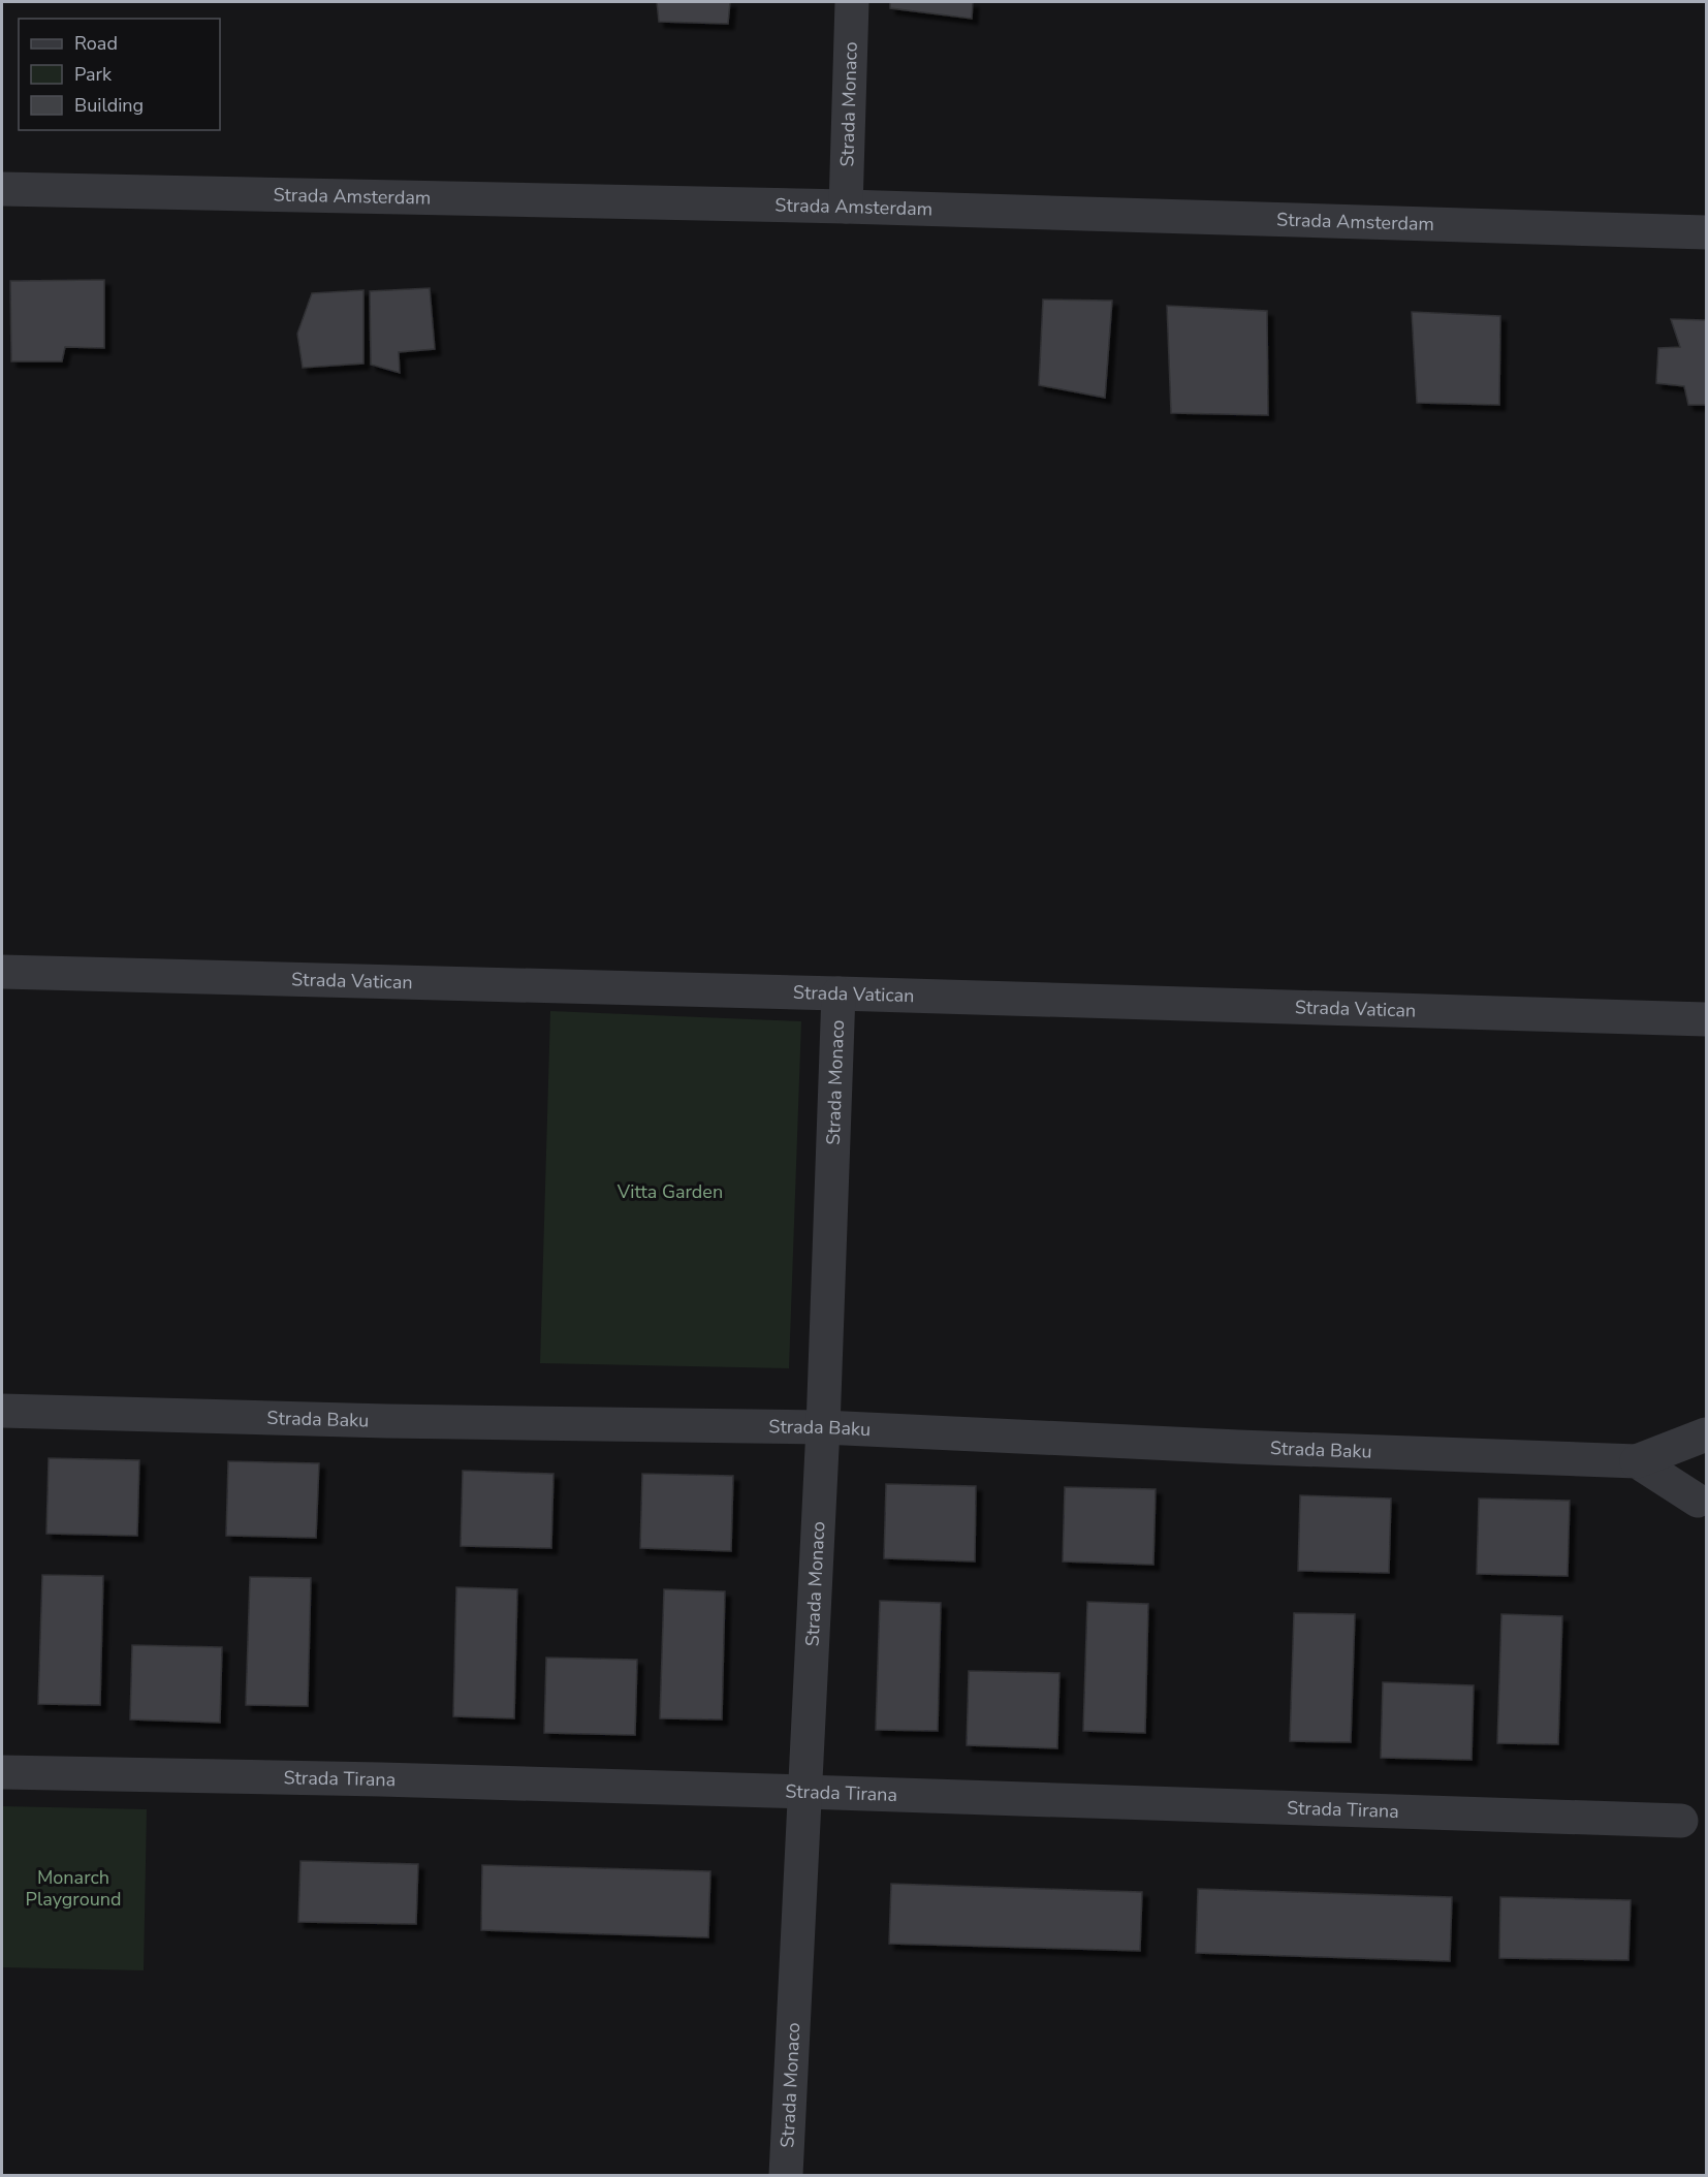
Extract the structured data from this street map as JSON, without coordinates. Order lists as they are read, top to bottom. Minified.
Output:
{"streets":{"street":["Strada Monaco","Strada Amsterdam","Strada Vatican","Strada Baku","Strada Tirana"]},"crossings":[["Strada Monaco","Strada Amsterdam"],["Strada Monaco","Strada Vatican"],["Strada Monaco","Strada Baku"],["Strada Monaco","Strada Tirana"]],"parks":["Vitta Garden","Monarch Playground"],"legend":["Road","Park","Building"]}
